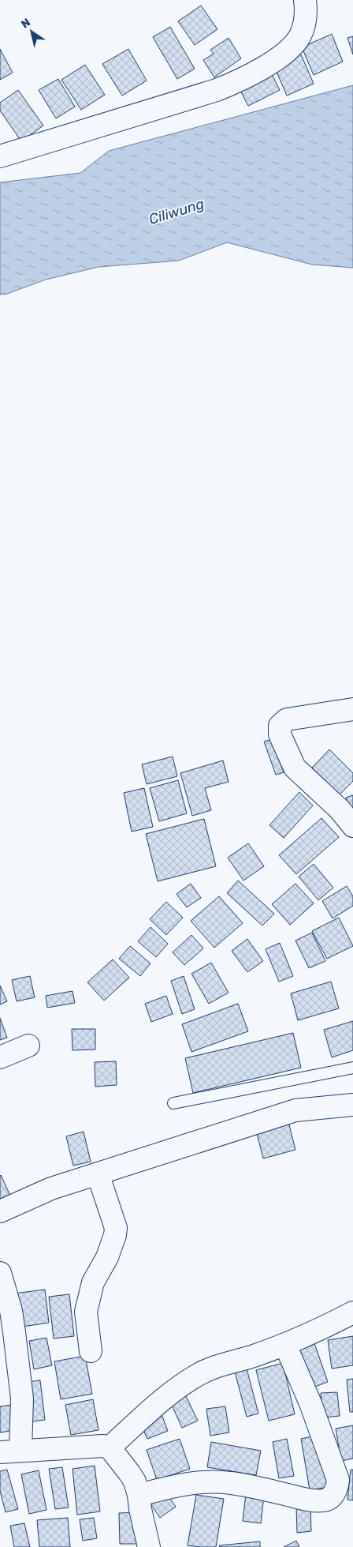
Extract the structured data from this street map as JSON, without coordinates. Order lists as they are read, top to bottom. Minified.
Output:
{"water":["Ciliwung"],"north":"top left"}
